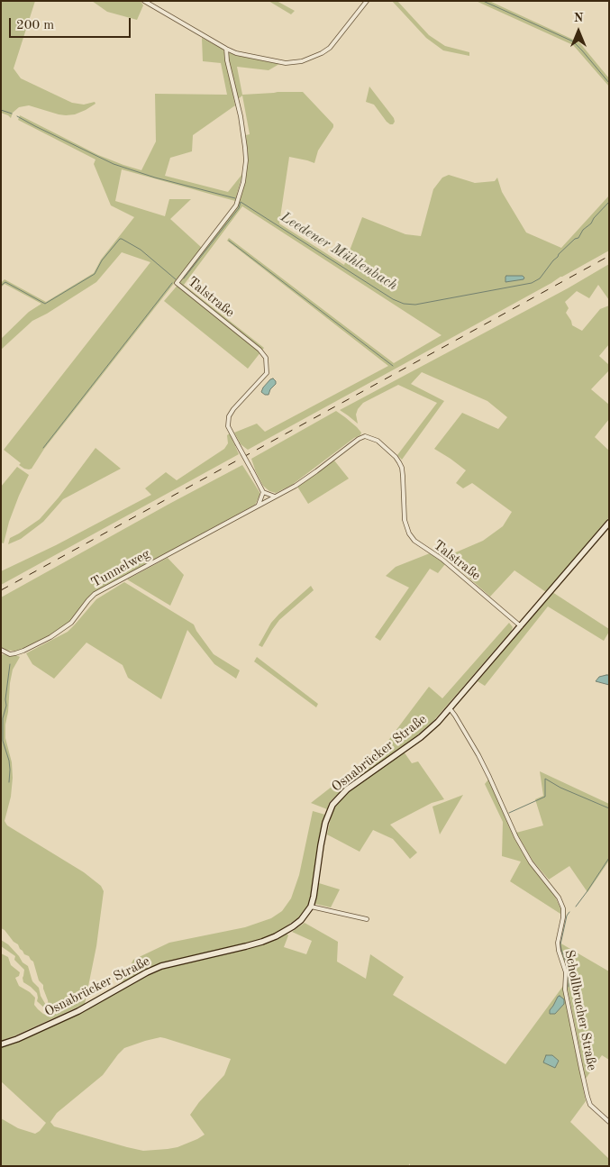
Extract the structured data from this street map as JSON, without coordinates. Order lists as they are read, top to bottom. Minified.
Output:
{"streets":{"main road":["Osnabrücker Straße"],"street":["Talstraße","Tunnelweg","Schollbrucher Straße"]},"crossings":[["Talstraße","Tunnelweg"],["Talstraße","Osnabrücker Straße"],["Osnabrücker Straße","Schollbrucher Straße"]],"water":["Leedener Mühlenbach"],"scale_bar":"200 m","north":"top"}
